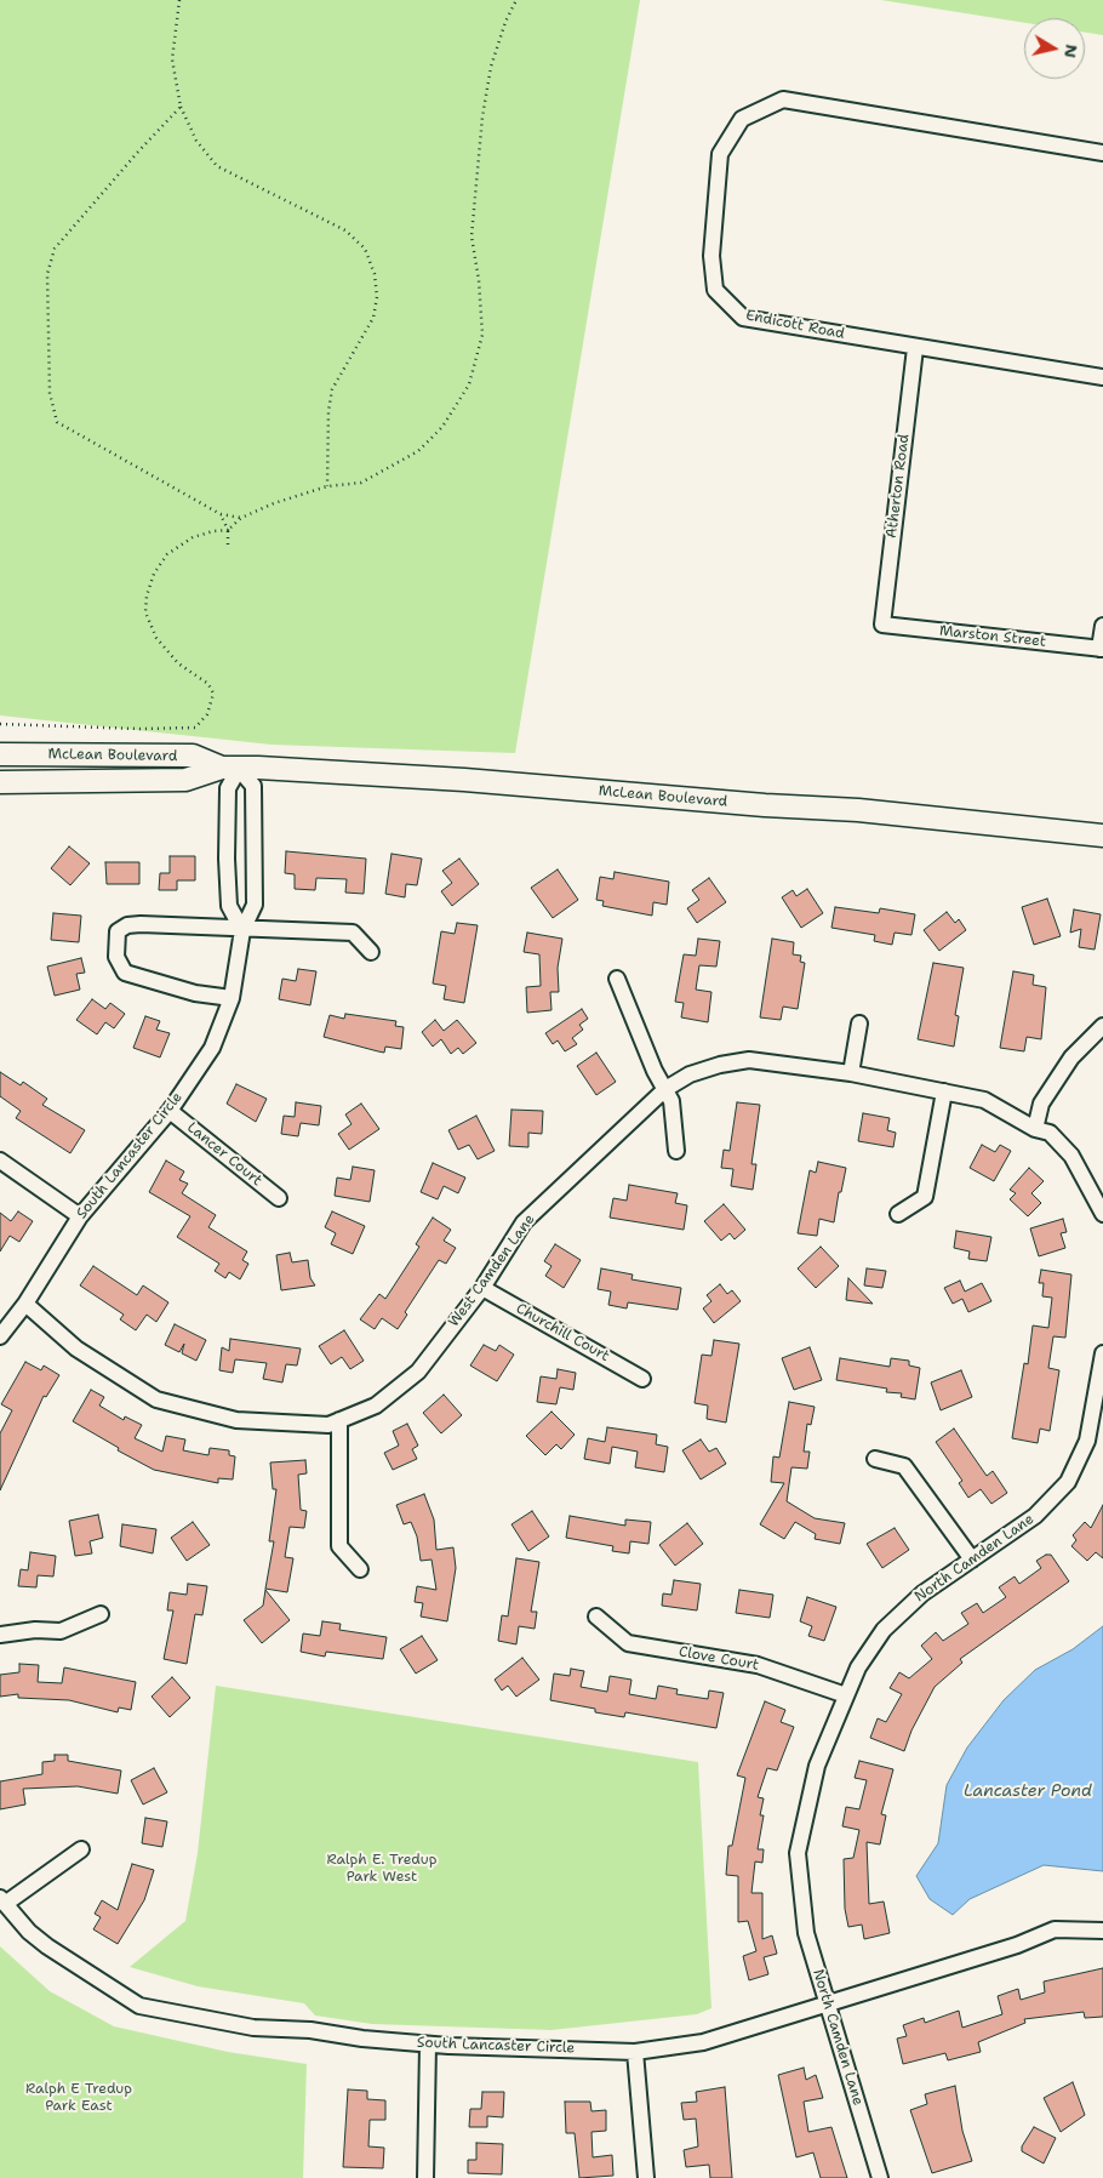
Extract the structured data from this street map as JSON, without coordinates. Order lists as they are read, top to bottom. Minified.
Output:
{"streets":{"main road":["McLean Boulevard"],"street":["Endicott Road","Atherton Road","Marston Street","Lancer Court","South Lancaster Circle","West Camden Lane","Churchill Court","North Camden Lane","Clove Court"]},"crossings":[["Endicott Road","Atherton Road"],["Atherton Road","Marston Street"],["McLean Boulevard","South Lancaster Circle"],["Lancer Court","South Lancaster Circle"],["South Lancaster Circle","West Camden Lane"],["South Lancaster Circle","North Camden Lane"],["West Camden Lane","Churchill Court"],["North Camden Lane","Clove Court"]],"water":["Lancaster Pond"],"parks":["Ralph E. Tredup Park West","Ralph E Tredup Park East"],"north":"right"}
